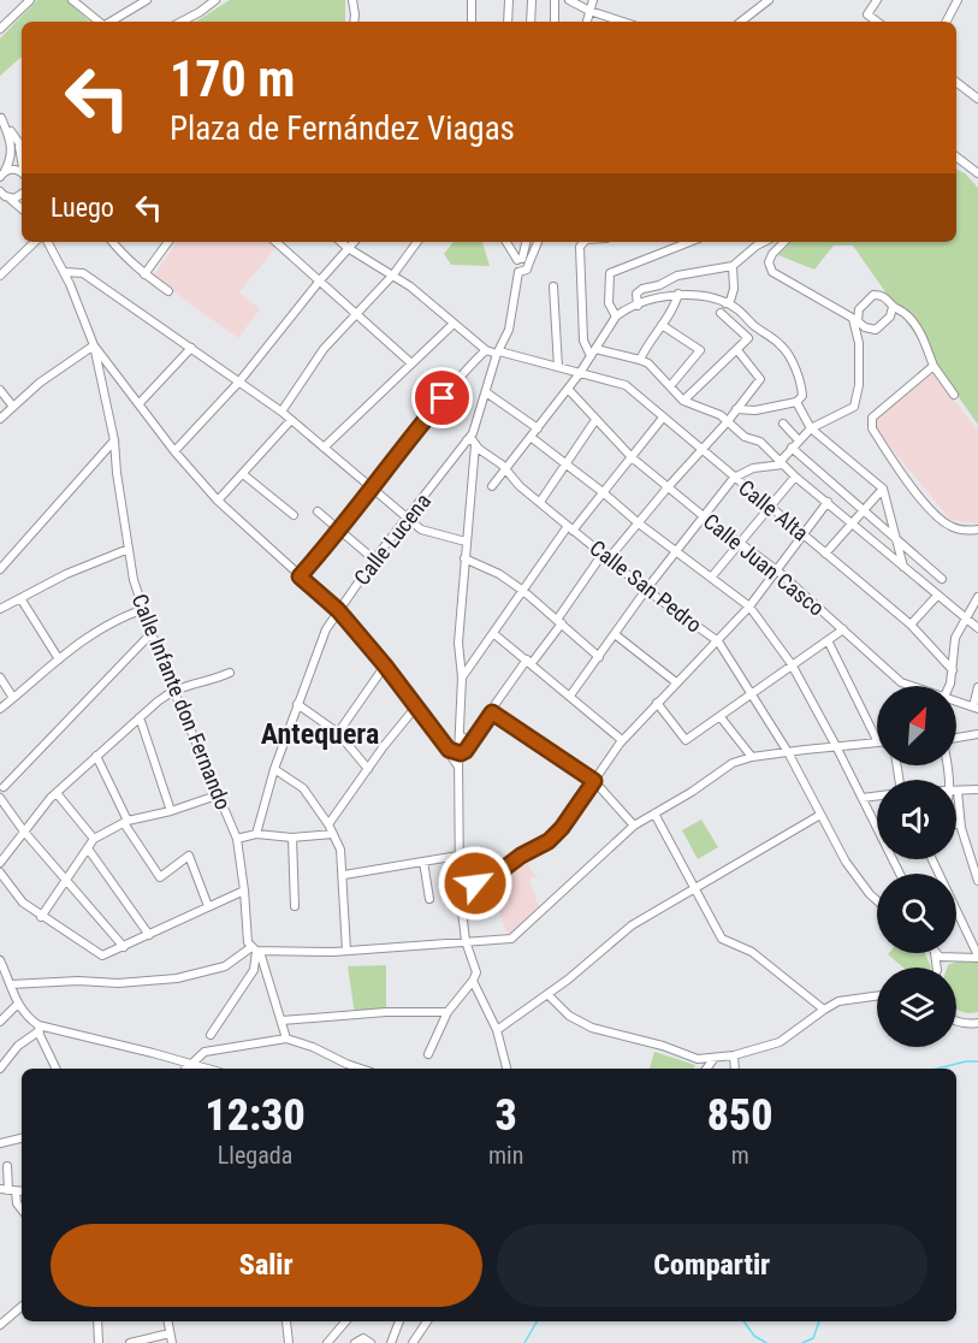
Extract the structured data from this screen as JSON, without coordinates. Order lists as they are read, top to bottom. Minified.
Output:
{"streets":{"street":["Calle Alta","Calle Lucena","Calle Juan Casco","Calle San Pedro","Calle Infante don Fernando"]},"crossings":[["Calle Lucena","Calle San Pedro"]],"districts":["Antequera"],"north":"top right","page":{"turn":["170 m","Plaza de Fernández Viagas"],"then":"Luego","eta":["12:30","Llegada","3","min","850","m"],"buttons":["Salir","Compartir"]}}
